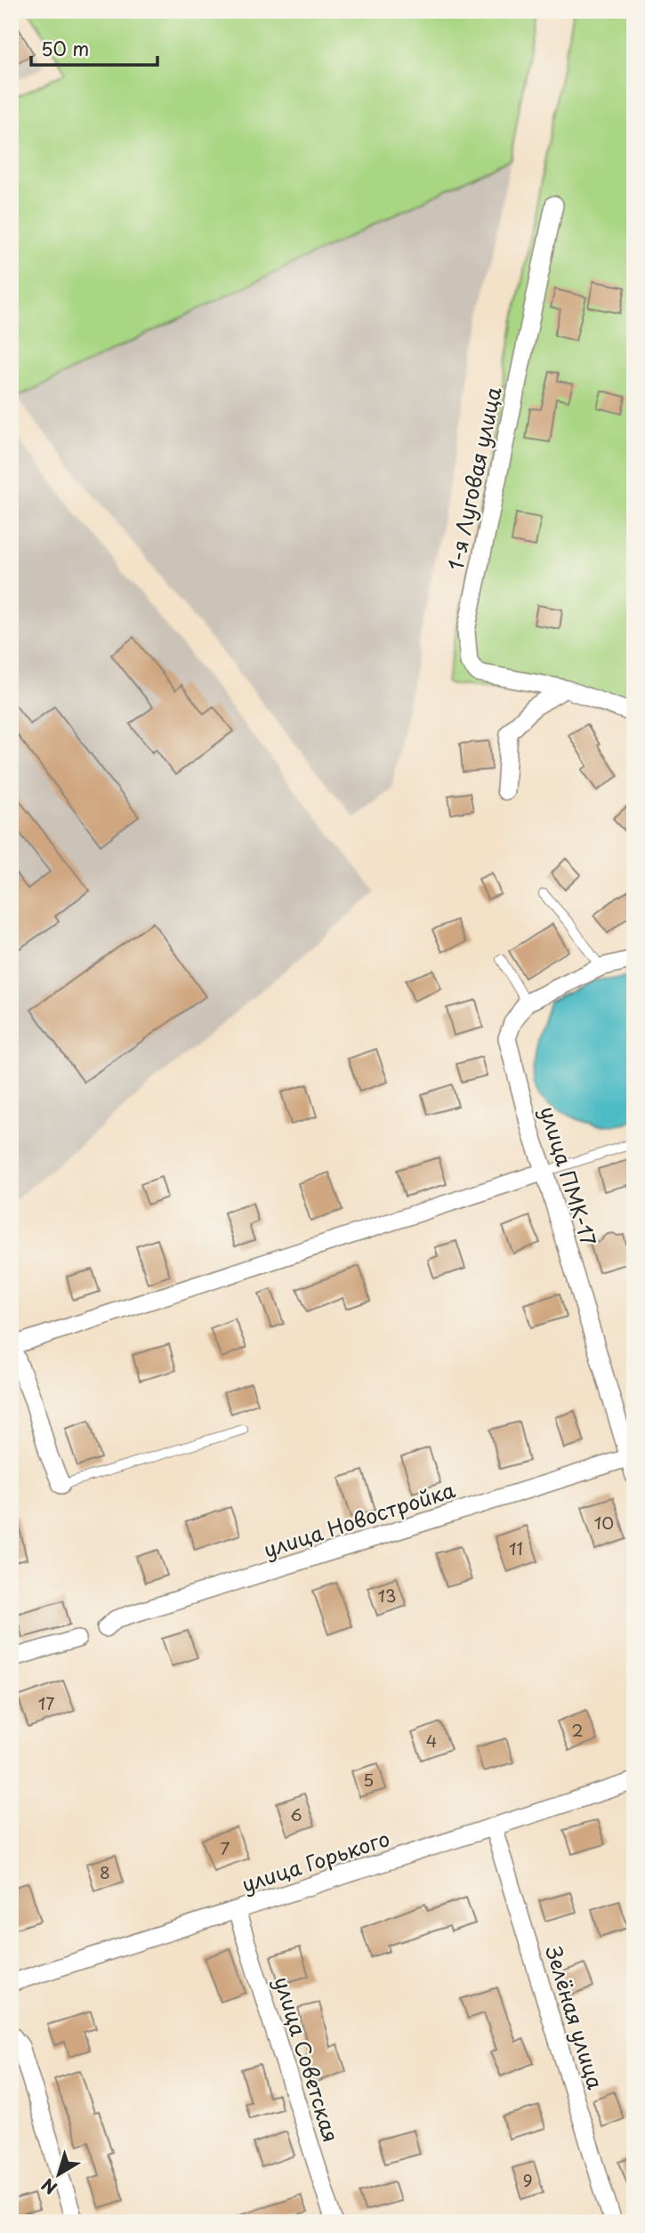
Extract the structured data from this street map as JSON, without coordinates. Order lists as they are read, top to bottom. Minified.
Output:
{"streets":{"street":["1-я Луговая улица","улица ПМК-17","улица Новостройка","улица Горького","Зелёная улица","улица Советская"]},"crossings":[["улица ПМК-17","улица Новостройка"],["улица Горького","Зелёная улица"],["улица Горького","улица Советская"]],"house_numbers":["10","11","13","17","2","4","5","6","7","8","9"],"scale_bar":"50 m","north":"bottom left"}
